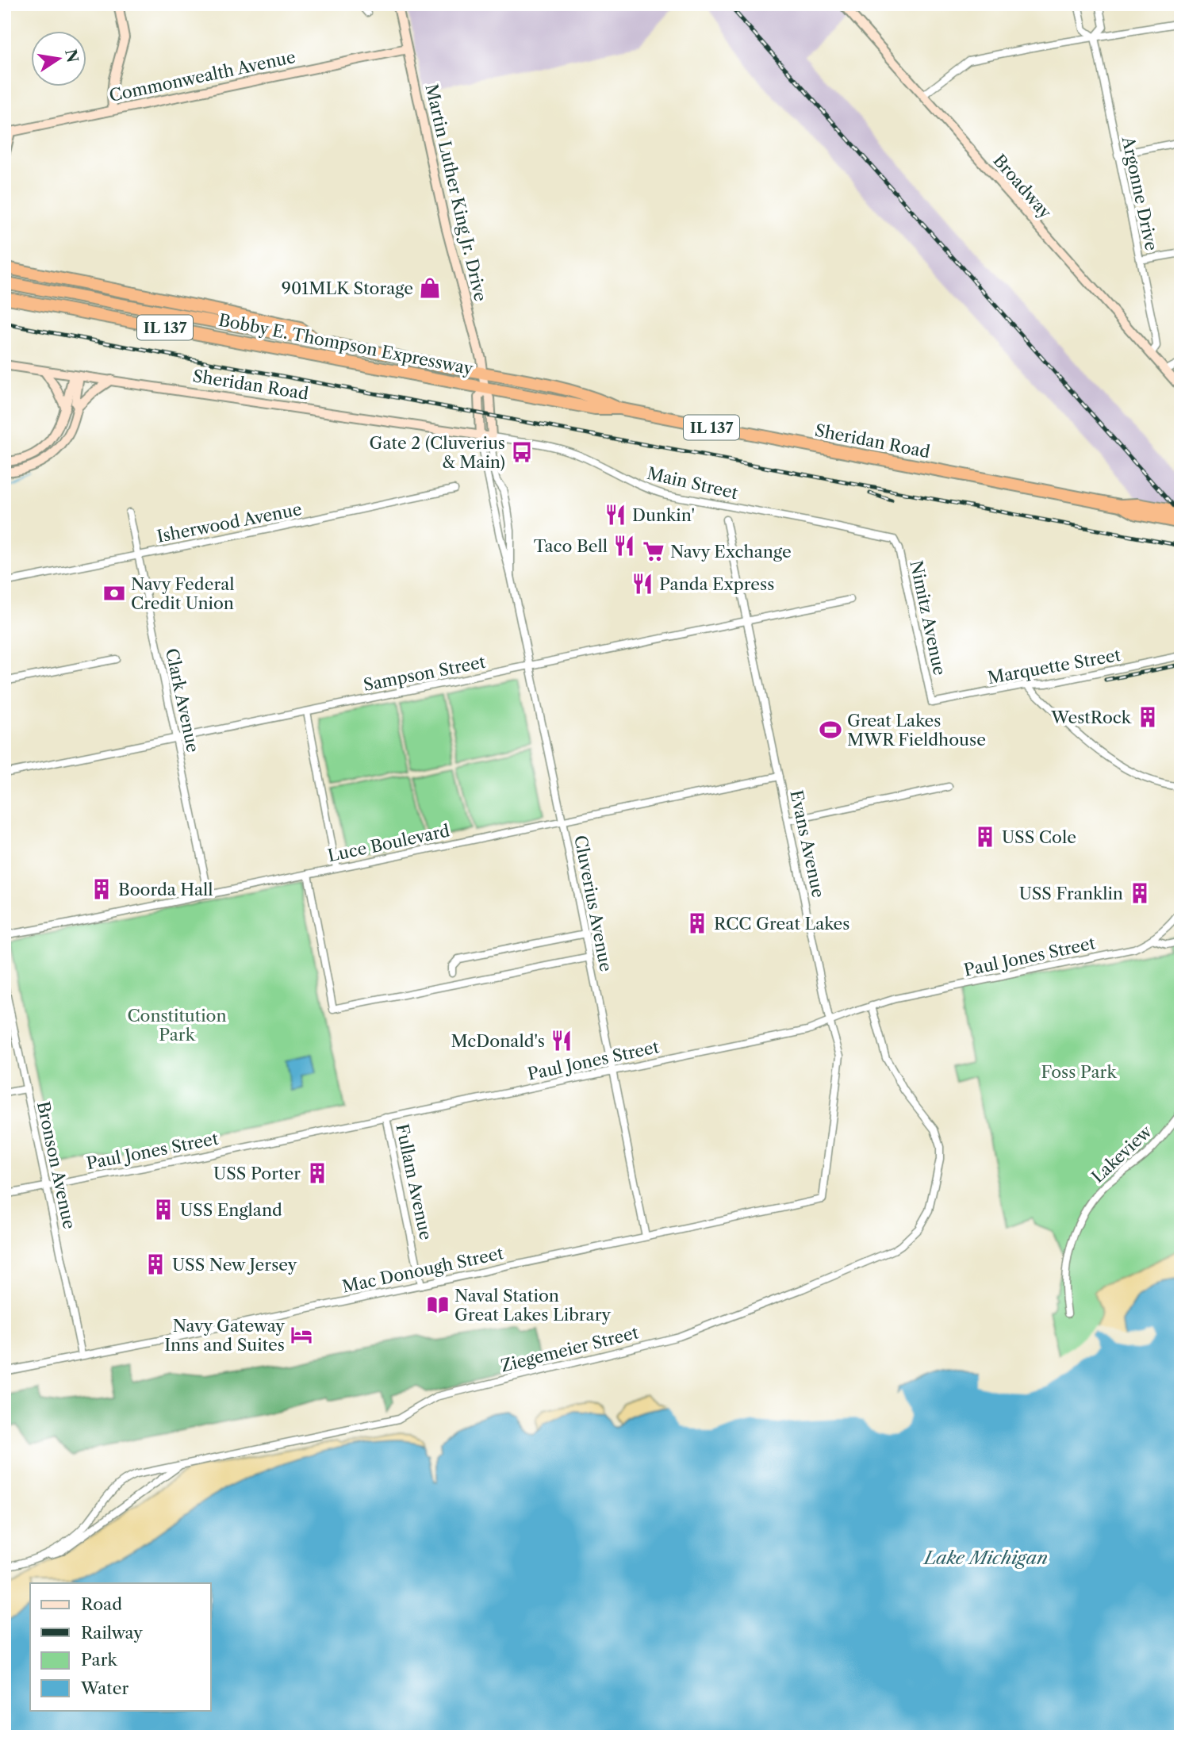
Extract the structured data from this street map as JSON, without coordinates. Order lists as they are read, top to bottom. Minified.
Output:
{"streets":{"highway":["IL 137","Bobby E. Thompson Expressway","Sheridan Road"],"street":["Commonwealth Avenue","Broadway","Martin Luther King Jr. Drive","Argonne Drive","Main Street","Isherwood Avenue","Nimitz Avenue","Marquette Street","Sampson Street","Clark Avenue","Luce Boulevard","Evans Avenue","Cluverius Avenue","Paul Jones Street","Lakeview","Bronson Avenue","Fullam Avenue","Mac Donough Street","Ziegemeier Street"]},"crossings":[["Commonwealth Avenue","Martin Luther King Jr. Drive"],["Broadway","Argonne Drive"],["Martin Luther King Jr. Drive","Bobby E. Thompson Expressway"],["Martin Luther King Jr. Drive","Sheridan Road"],["Martin Luther King Jr. Drive","Main Street"],["Martin Luther King Jr. Drive","Cluverius Avenue"],["Bobby E. Thompson Expressway","Sheridan Road"],["Sheridan Road","Main Street"],["Sheridan Road","Cluverius Avenue"],["Main Street","Nimitz Avenue"],["Main Street","Cluverius Avenue"],["Isherwood Avenue","Clark Avenue"],["Nimitz Avenue","Marquette Street"],["Sampson Street","Clark Avenue"],["Sampson Street","Evans Avenue"],["Sampson Street","Cluverius Avenue"],["Clark Avenue","Luce Boulevard"],["Luce Boulevard","Evans Avenue"],["Luce Boulevard","Cluverius Avenue"],["Evans Avenue","Paul Jones Street"],["Evans Avenue","Mac Donough Street"],["Cluverius Avenue","Paul Jones Street"],["Cluverius Avenue","Mac Donough Street"],["Paul Jones Street","Bronson Avenue"],["Paul Jones Street","Fullam Avenue"],["Paul Jones Street","Ziegemeier Street"],["Bronson Avenue","Mac Donough Street"],["Fullam Avenue","Mac Donough Street"]],"water":["Lake Michigan"],"parks":["Constitution Park","Foss Park"],"places":{"shop":["901MLK Storage"],"bus stop":["Gate 2 (Cluverius & Main)"],"restaurant":["Dunkin'","Taco Bell","Panda Express","McDonald's"],"supermarket":["Navy Exchange"],"bank":["Navy Federal Credit Union"],"building":["WestRock","USS Cole","Boorda Hall","USS Franklin","RCC Great Lakes","USS Porter","USS England","USS New Jersey"],"sports":["Great Lakes MWR Fieldhouse"],"library":["Naval Station Great Lakes Library"],"hotel":["Navy Gateway Inns and Suites"]},"legend":["Road","Railway","Park","Water"],"north":"right"}
